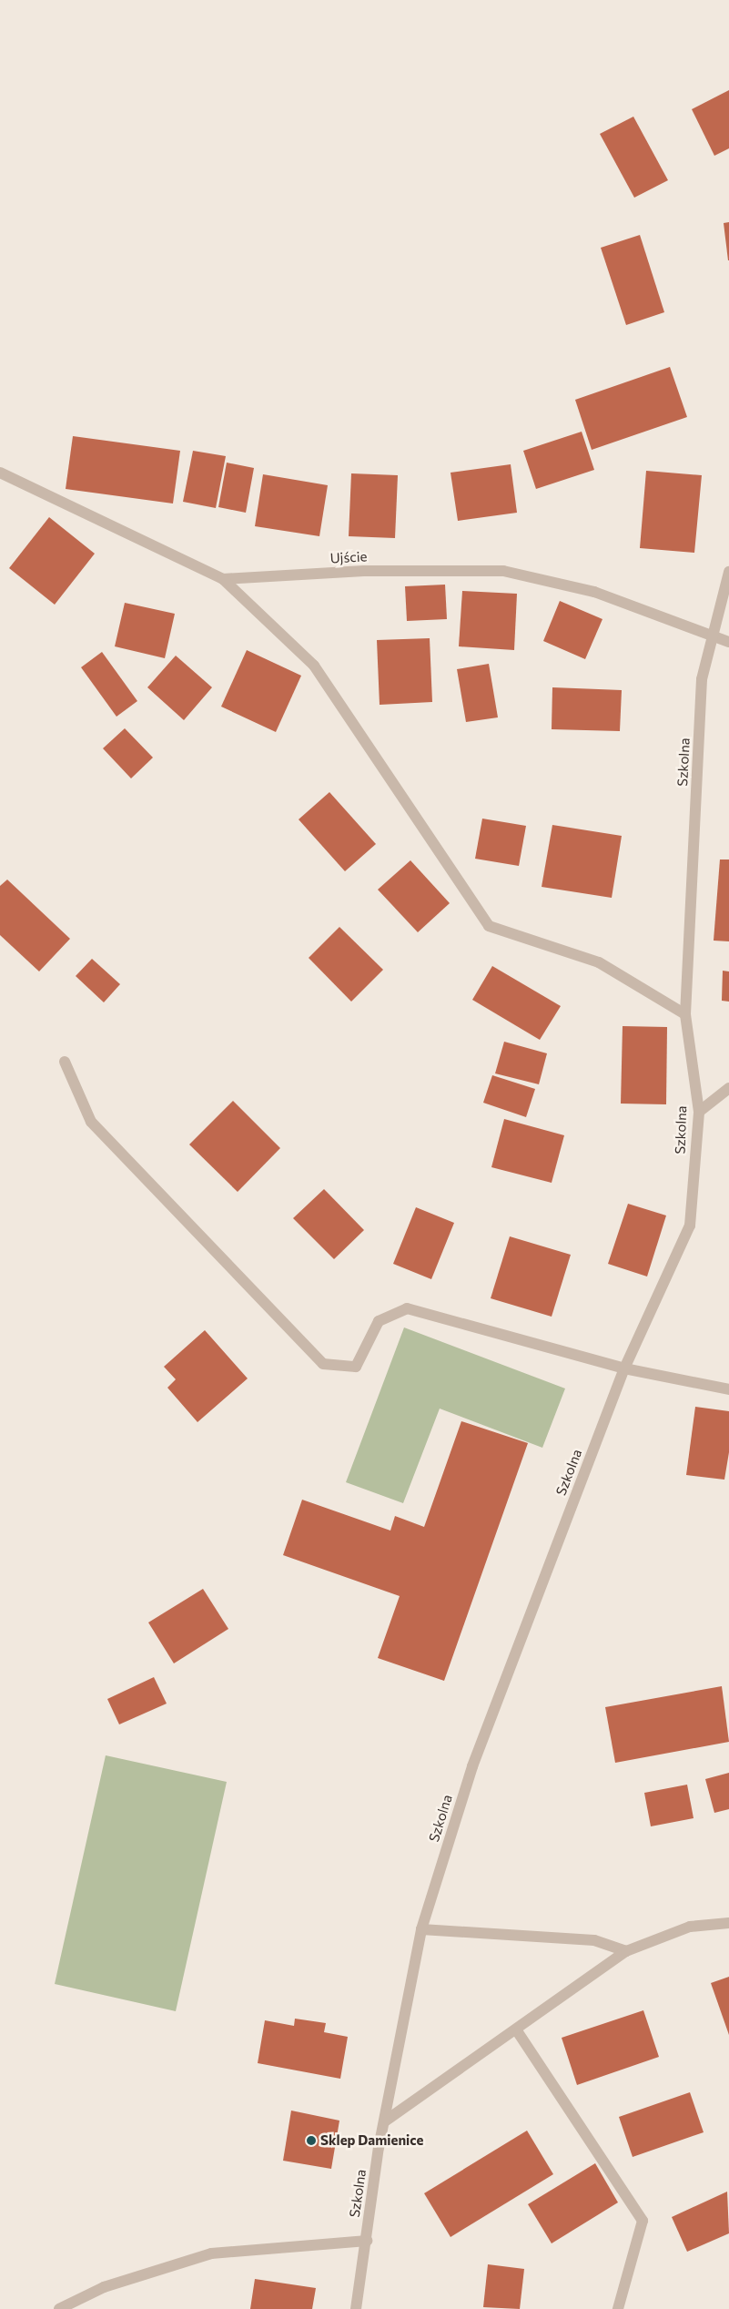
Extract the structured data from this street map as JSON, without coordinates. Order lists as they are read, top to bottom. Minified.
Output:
{"streets":{"street":["Ujście","Szkolna"]},"crossings":[["Ujście","Szkolna"]],"places":["Sklep Damienice"]}
